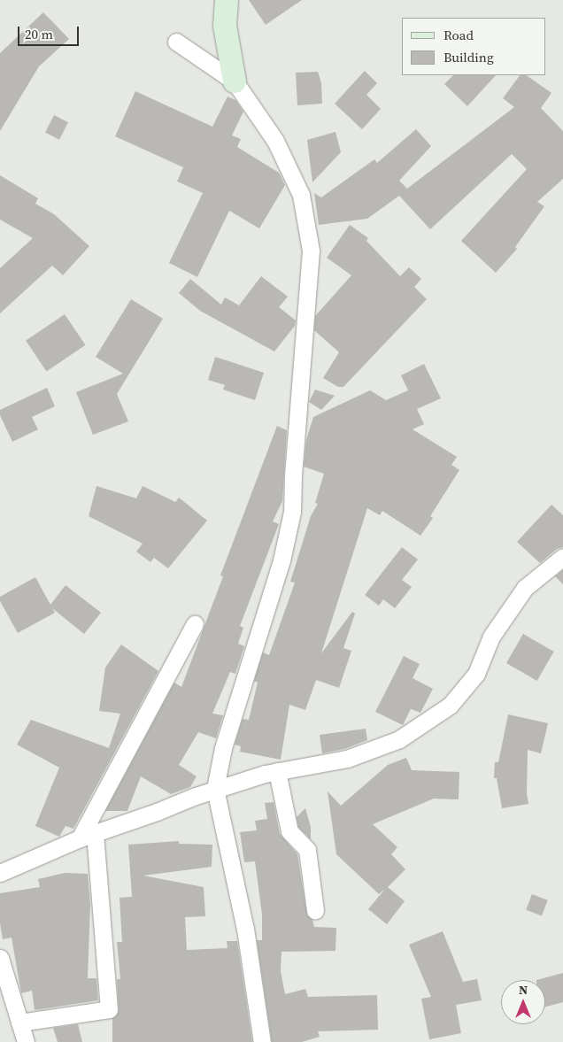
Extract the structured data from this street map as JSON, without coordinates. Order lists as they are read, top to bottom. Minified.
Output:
{"legend":["Road","Building"],"scale_bar":"20 m","north":"top"}
